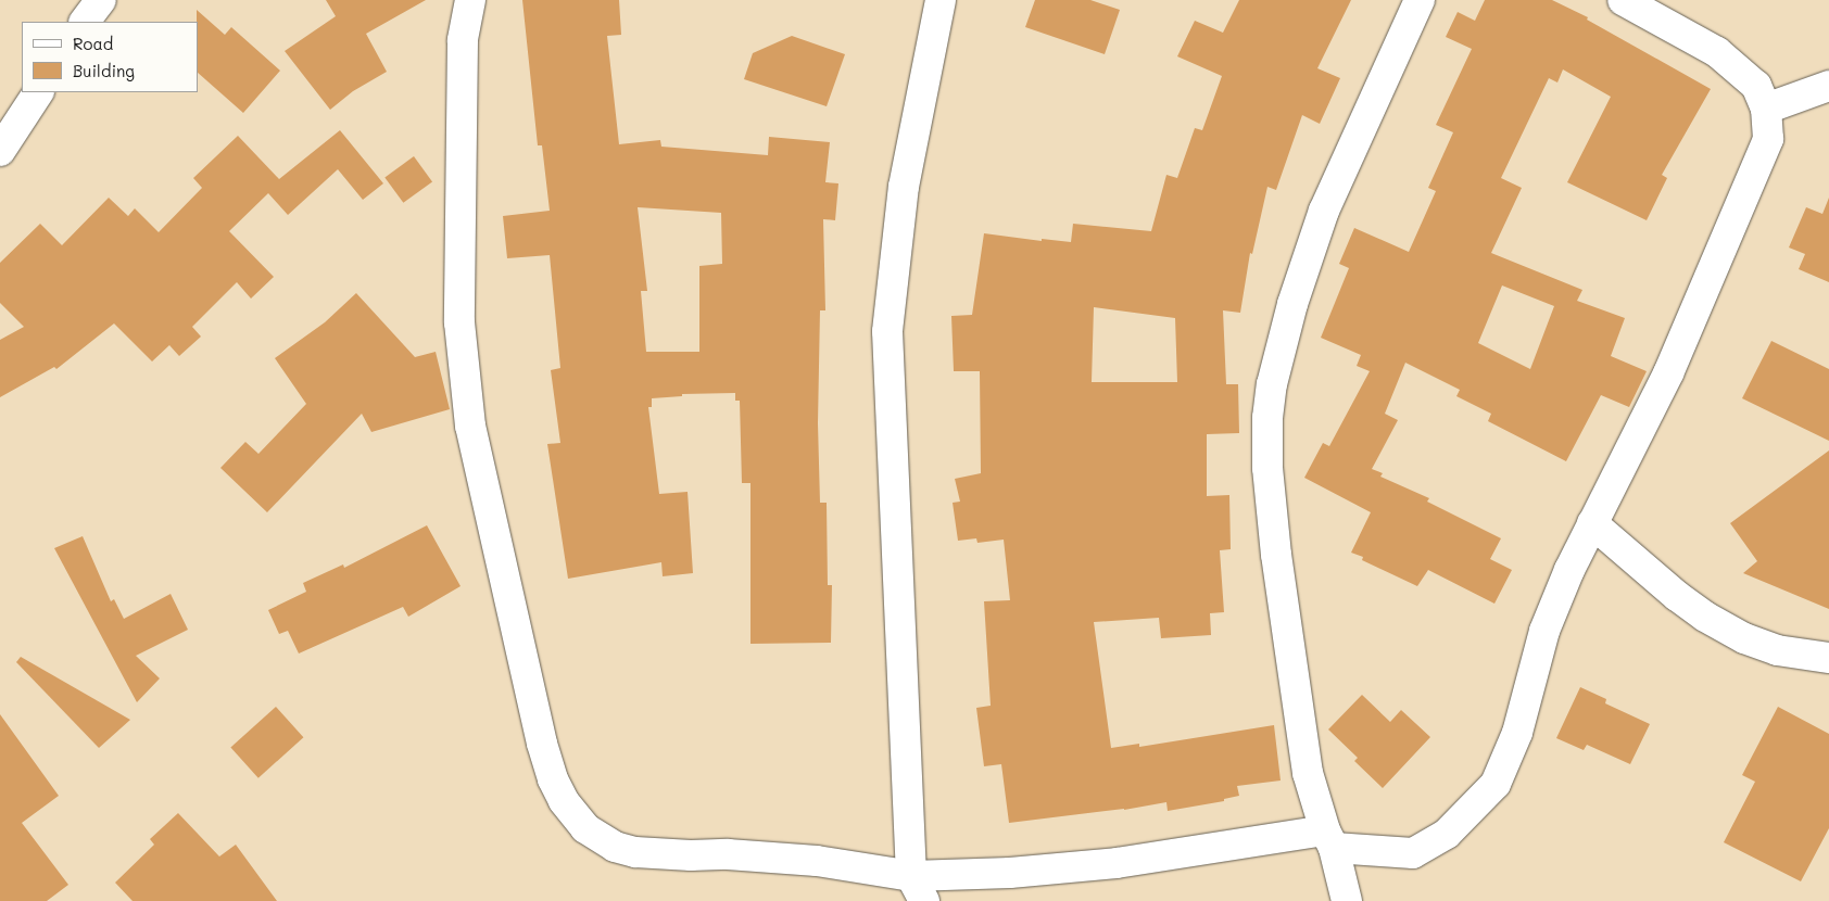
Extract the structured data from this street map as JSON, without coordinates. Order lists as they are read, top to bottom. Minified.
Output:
{"legend":["Road","Building"]}
